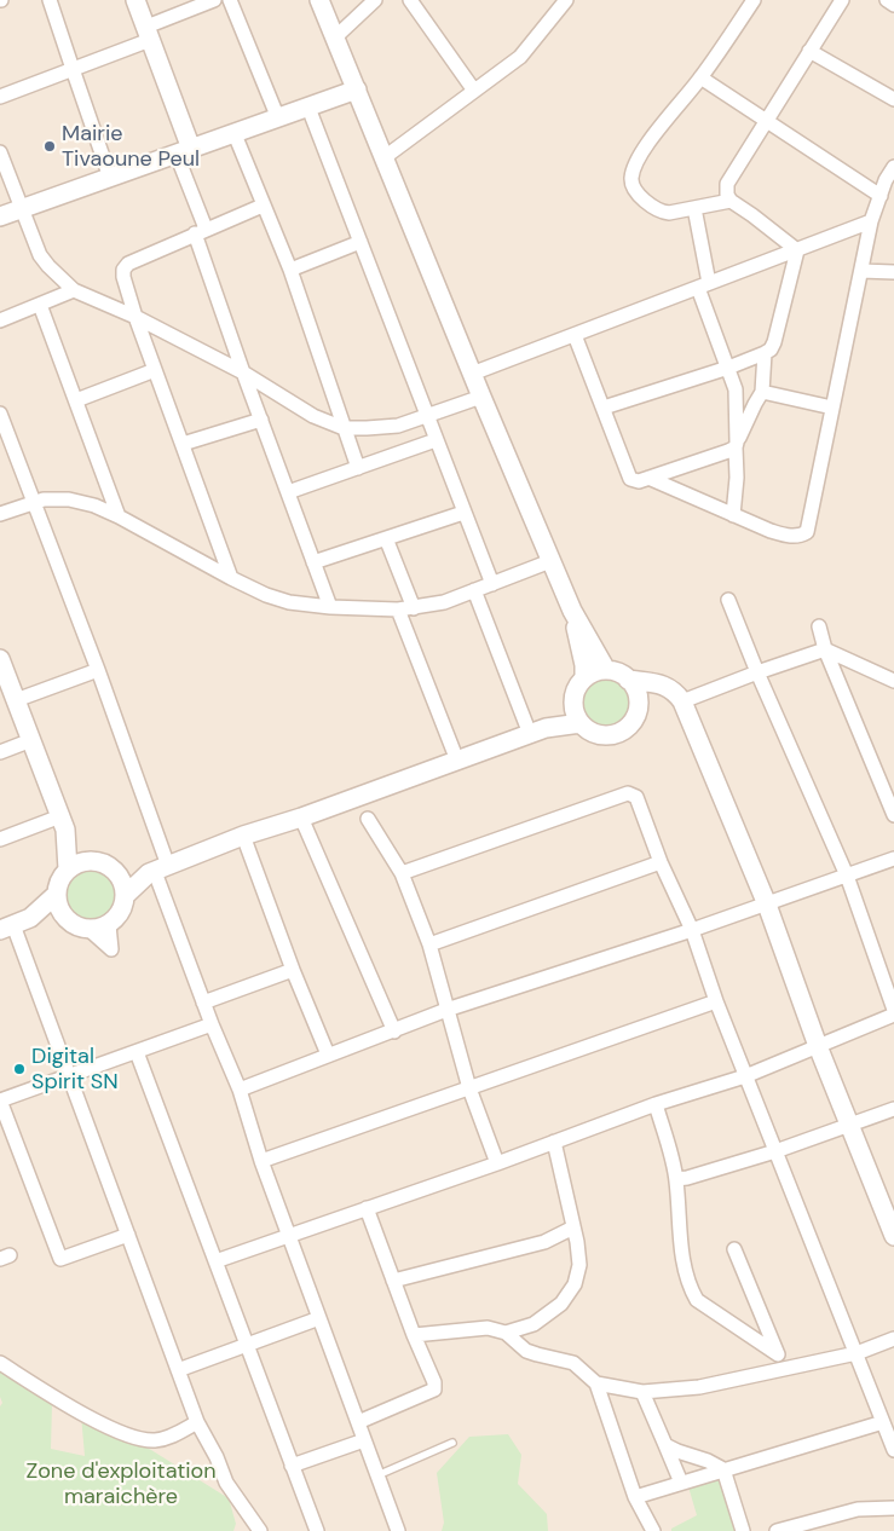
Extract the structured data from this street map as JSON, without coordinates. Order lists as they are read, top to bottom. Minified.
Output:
{"parks":["Zone d'exploitation maraichère"],"places":["Mairie Tivaoune Peul","Digital Spirit SN"]}
